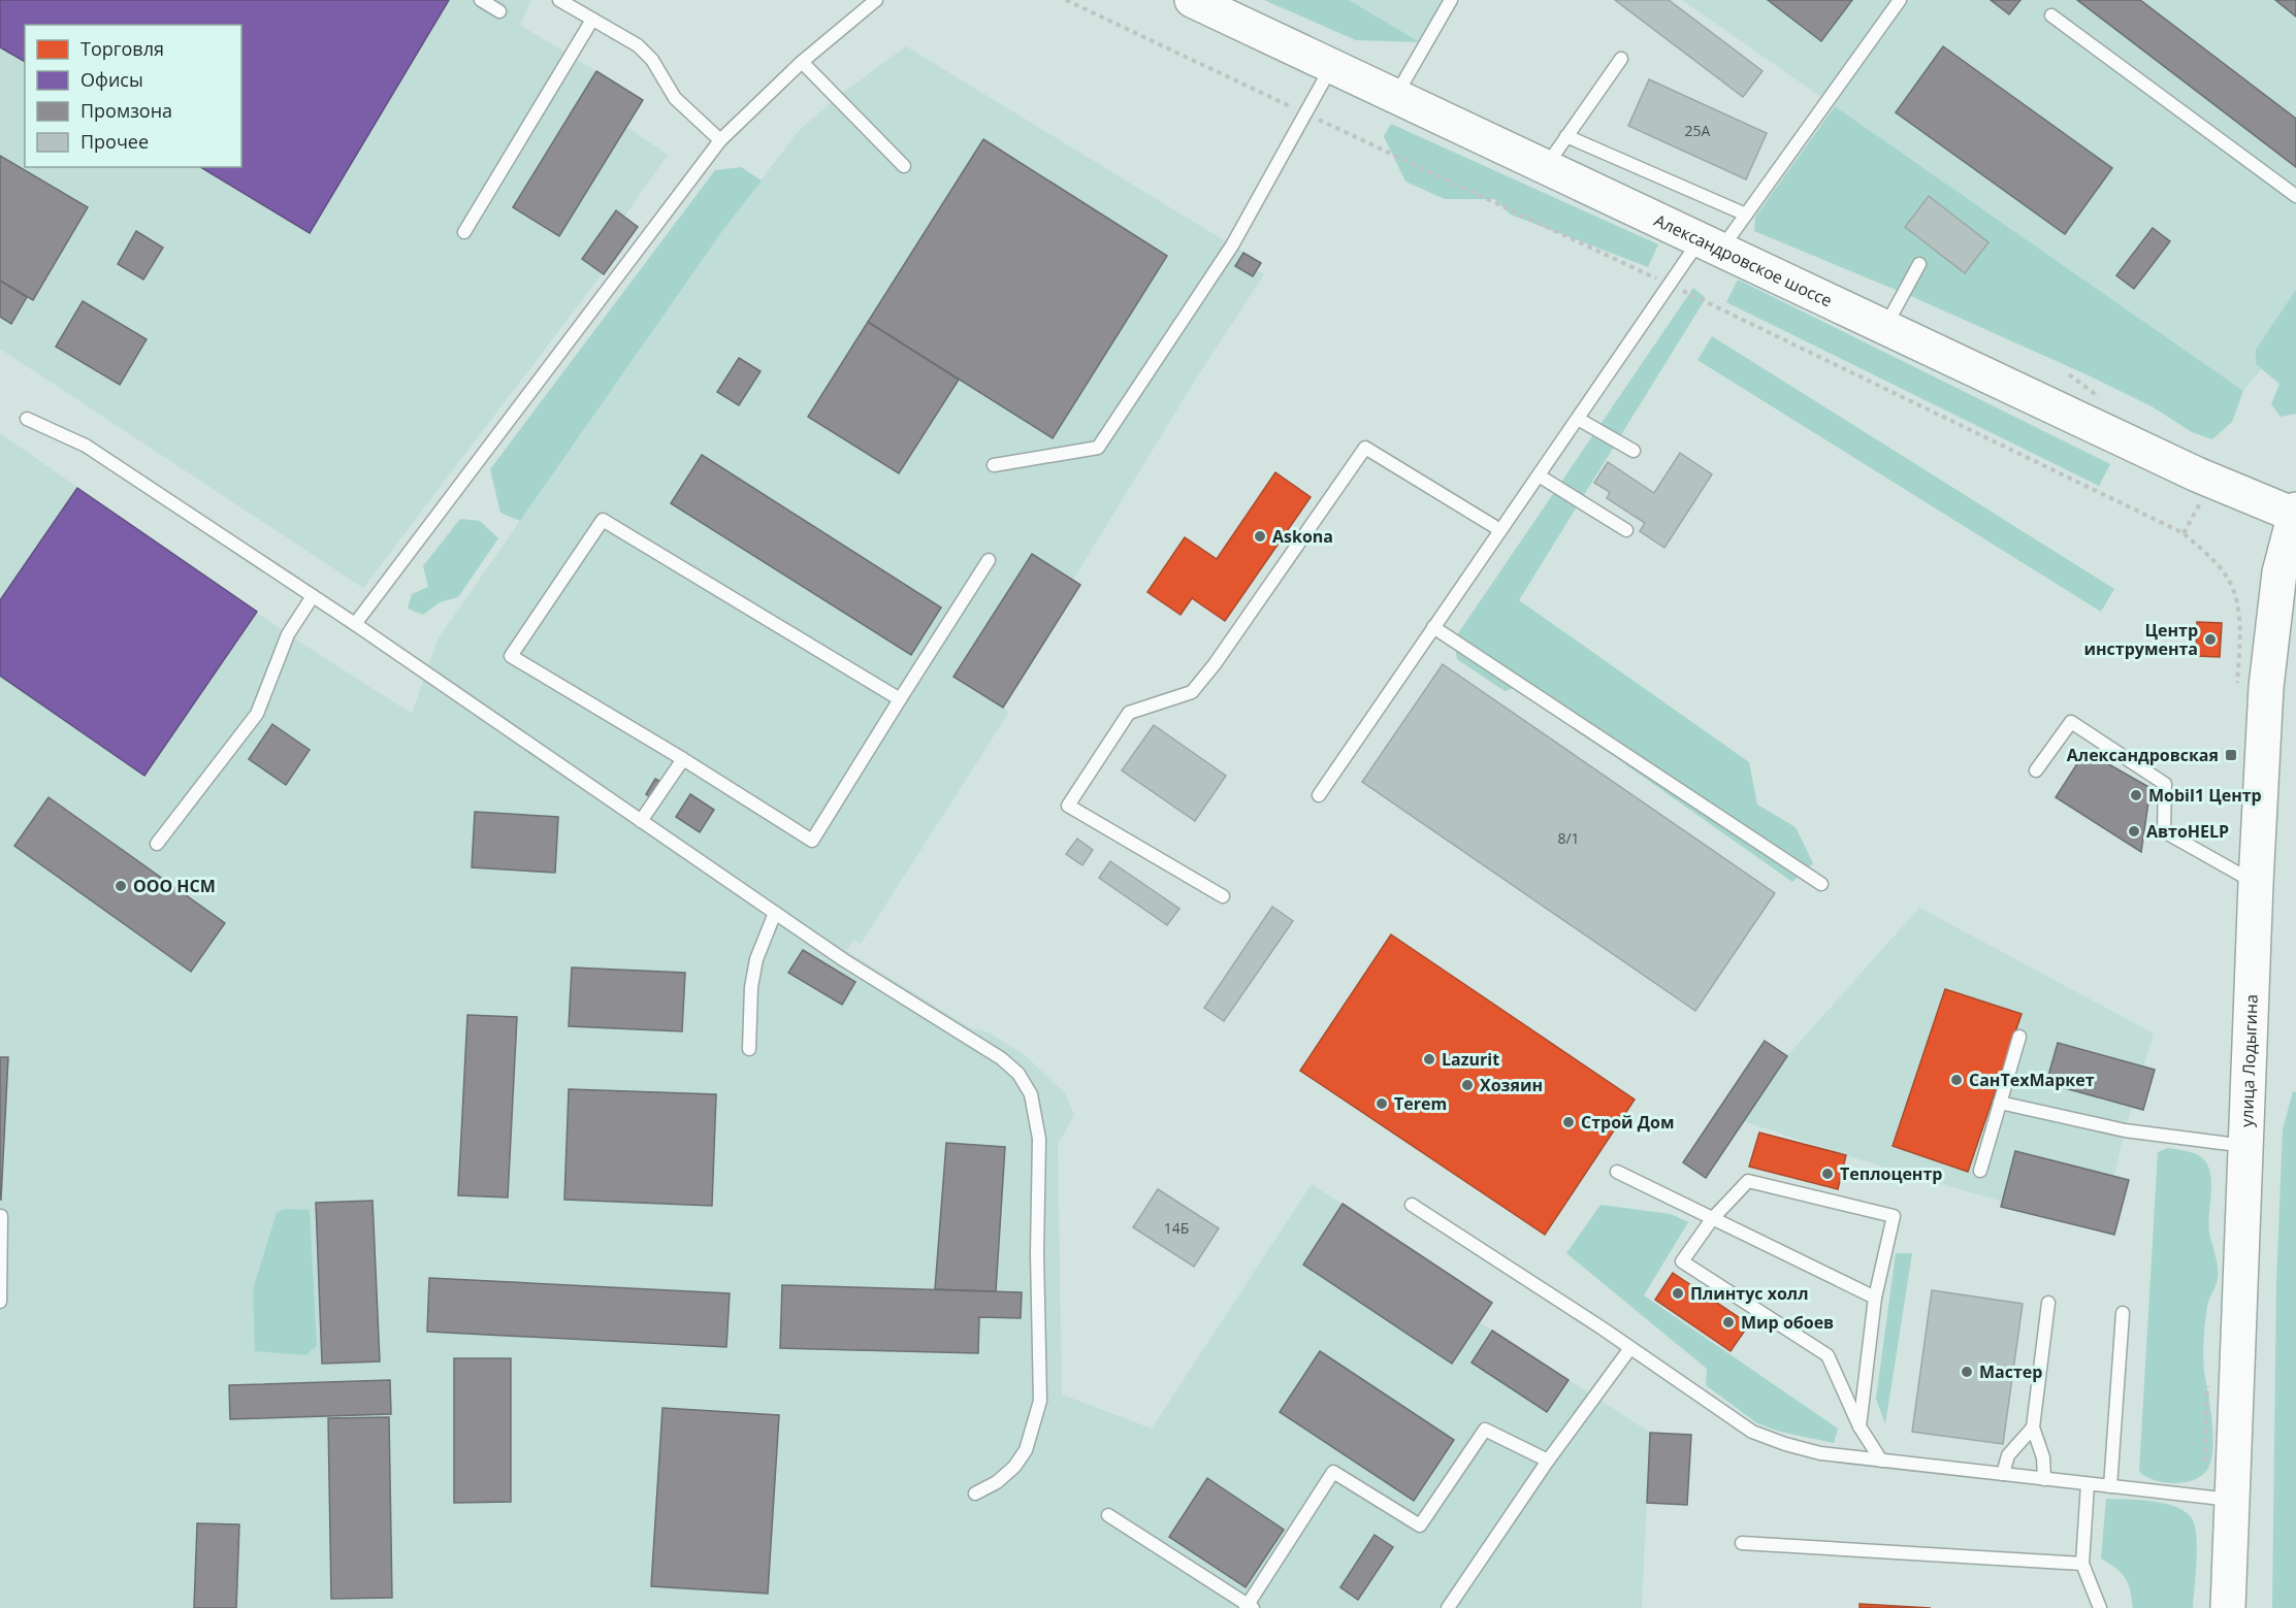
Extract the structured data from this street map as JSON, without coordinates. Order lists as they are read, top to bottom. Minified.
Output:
{"streets":{"main road":["Александровское шоссе","улица Лодыгина"]},"crossings":[["Александровское шоссе","улица Лодыгина"]],"places":{"other":["Askona","Центр инструмента","Mobil1 Центр","АвтоHELP","ООО НСМ","Lazurit","СанТехМаркет","Хозяин","Terem","Строй Дом","Теплоцентр","Плинтус холл","Мир обоев","Мастер"],"transit":["Александровская"]},"house_numbers":["25А","8/1","14Б"],"legend":["Торговля","Офисы","Промзона","Прочее"]}
